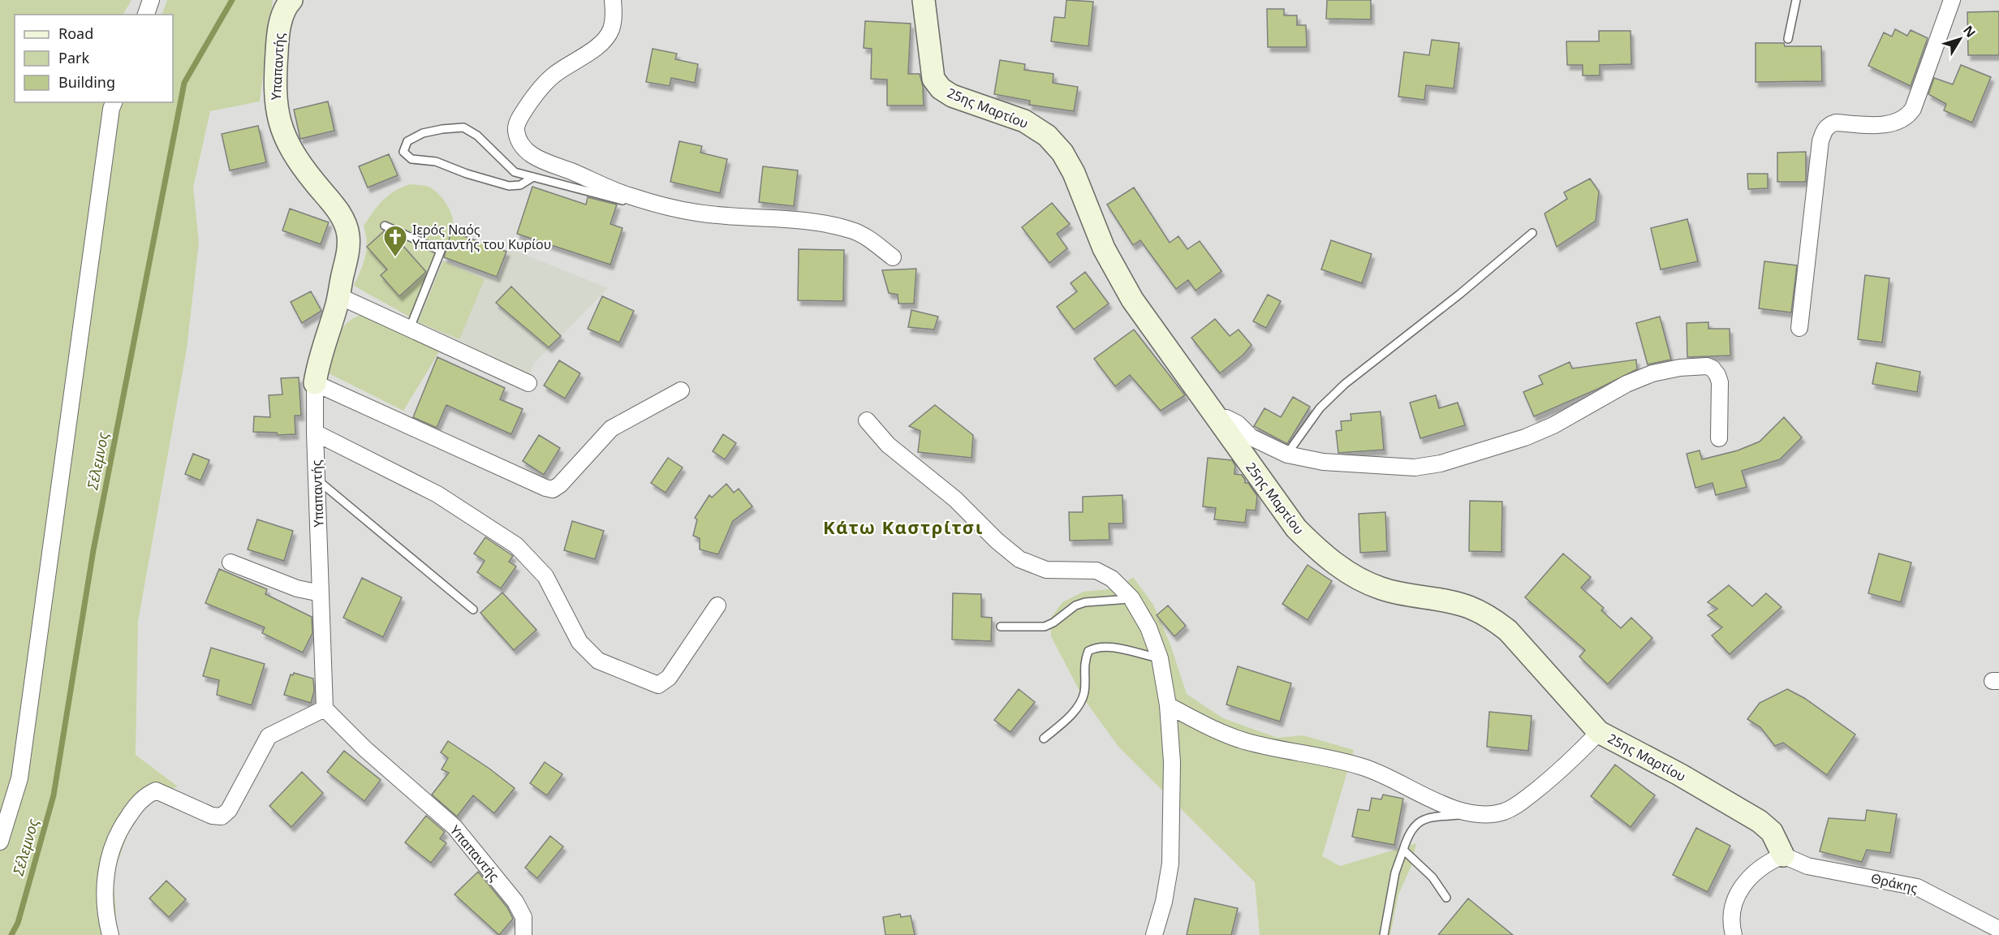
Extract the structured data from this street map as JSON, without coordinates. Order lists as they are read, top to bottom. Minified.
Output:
{"streets":{"street":["Υπαπαντής","25ης Μαρτίου","Θράκης"]},"crossings":[["25ης Μαρτίου","Θράκης"]],"districts":["Κάτω Καστρίτσι"],"water":["Σέλεμνος"],"places":{"church":["Ιερός Ναός Υπαπαντής του Κυρίου"]},"legend":["Road","Park","Building"],"north":"top right"}
